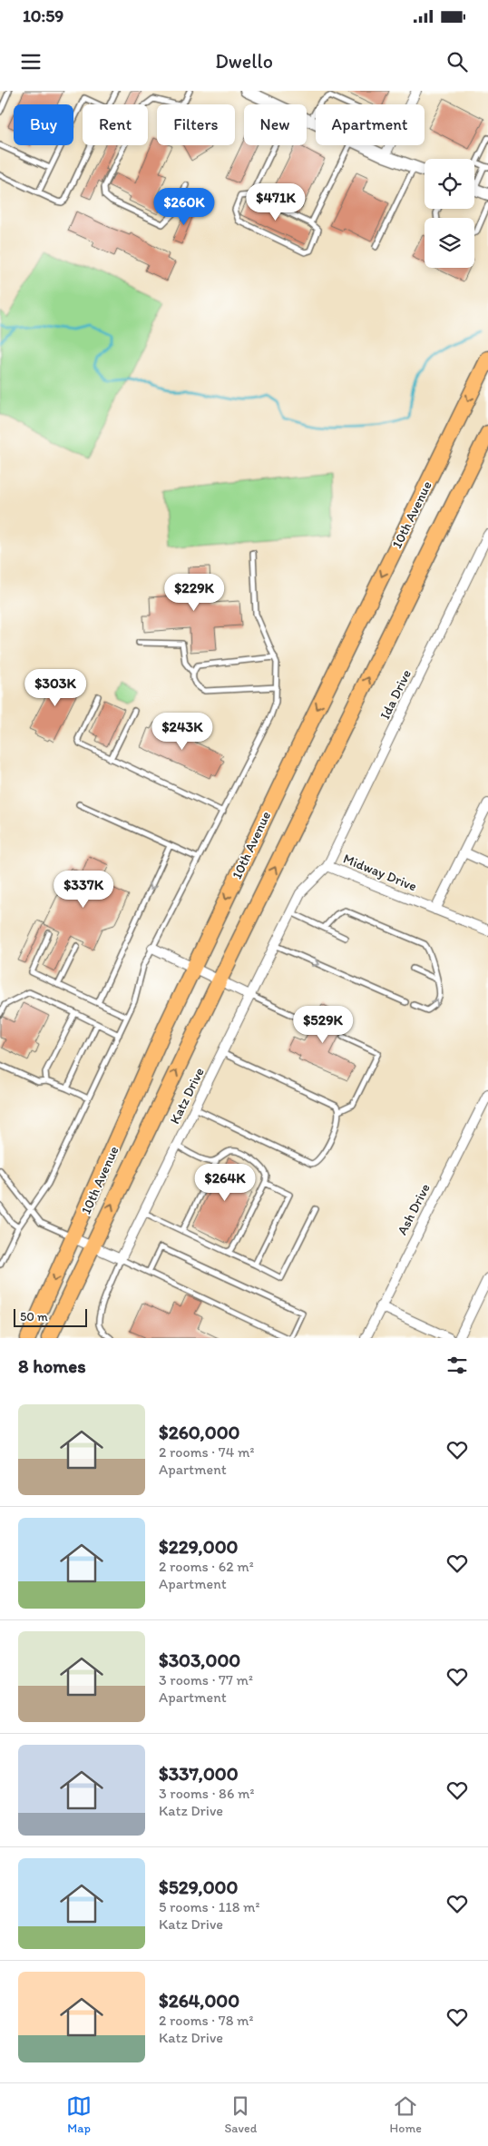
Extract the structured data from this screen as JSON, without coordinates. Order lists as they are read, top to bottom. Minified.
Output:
{"streets":{"main road":["10th Avenue"],"street":["Ida Drive","Midway Drive","Katz Drive","Ash Drive"]},"crossings":[["Ida Drive","Midway Drive"],["Midway Drive","Katz Drive"]],"scale_bar":"50 m","page":{"status":"10:59","header":"Dwello","chip":["Buy","Rent","Filters","New","Apartment"],"price":["$471K","$260K","$229K","$303K","$243K","$337K","$529K","$264K"],"scale":"50 m","heading":"8 homes","list":[{"name":"$260,000","note":"2 rooms · 74 m² · Apartment"},{"name":"$229,000","note":"2 rooms · 62 m² · Apartment"},{"name":"$303,000","note":"3 rooms · 77 m² · Apartment"},{"name":"$337,000","note":"3 rooms · 86 m² · Katz Drive"},{"name":"$529,000","note":"5 rooms · 118 m² · Katz Drive"},{"name":"$264,000","note":"2 rooms · 78 m² · Katz Drive"}],"tabs":["Map","Saved","Home"]}}
